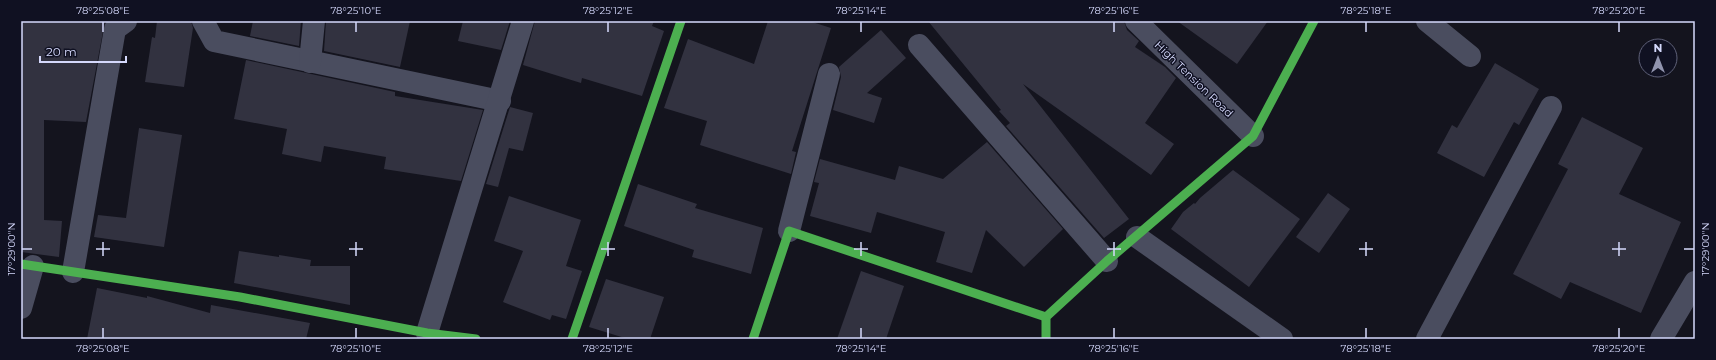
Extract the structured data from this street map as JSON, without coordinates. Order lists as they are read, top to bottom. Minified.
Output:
{"streets":{"street":["High Tension Road"]},"scale_bar":"20 m","north":"top","coordinates":["78°25'08\"E","78°25'10\"E","78°25'12\"E","78°25'14\"E","78°25'16\"E","78°25'18\"E","78°25'20\"E","17°29'00\"N"]}
